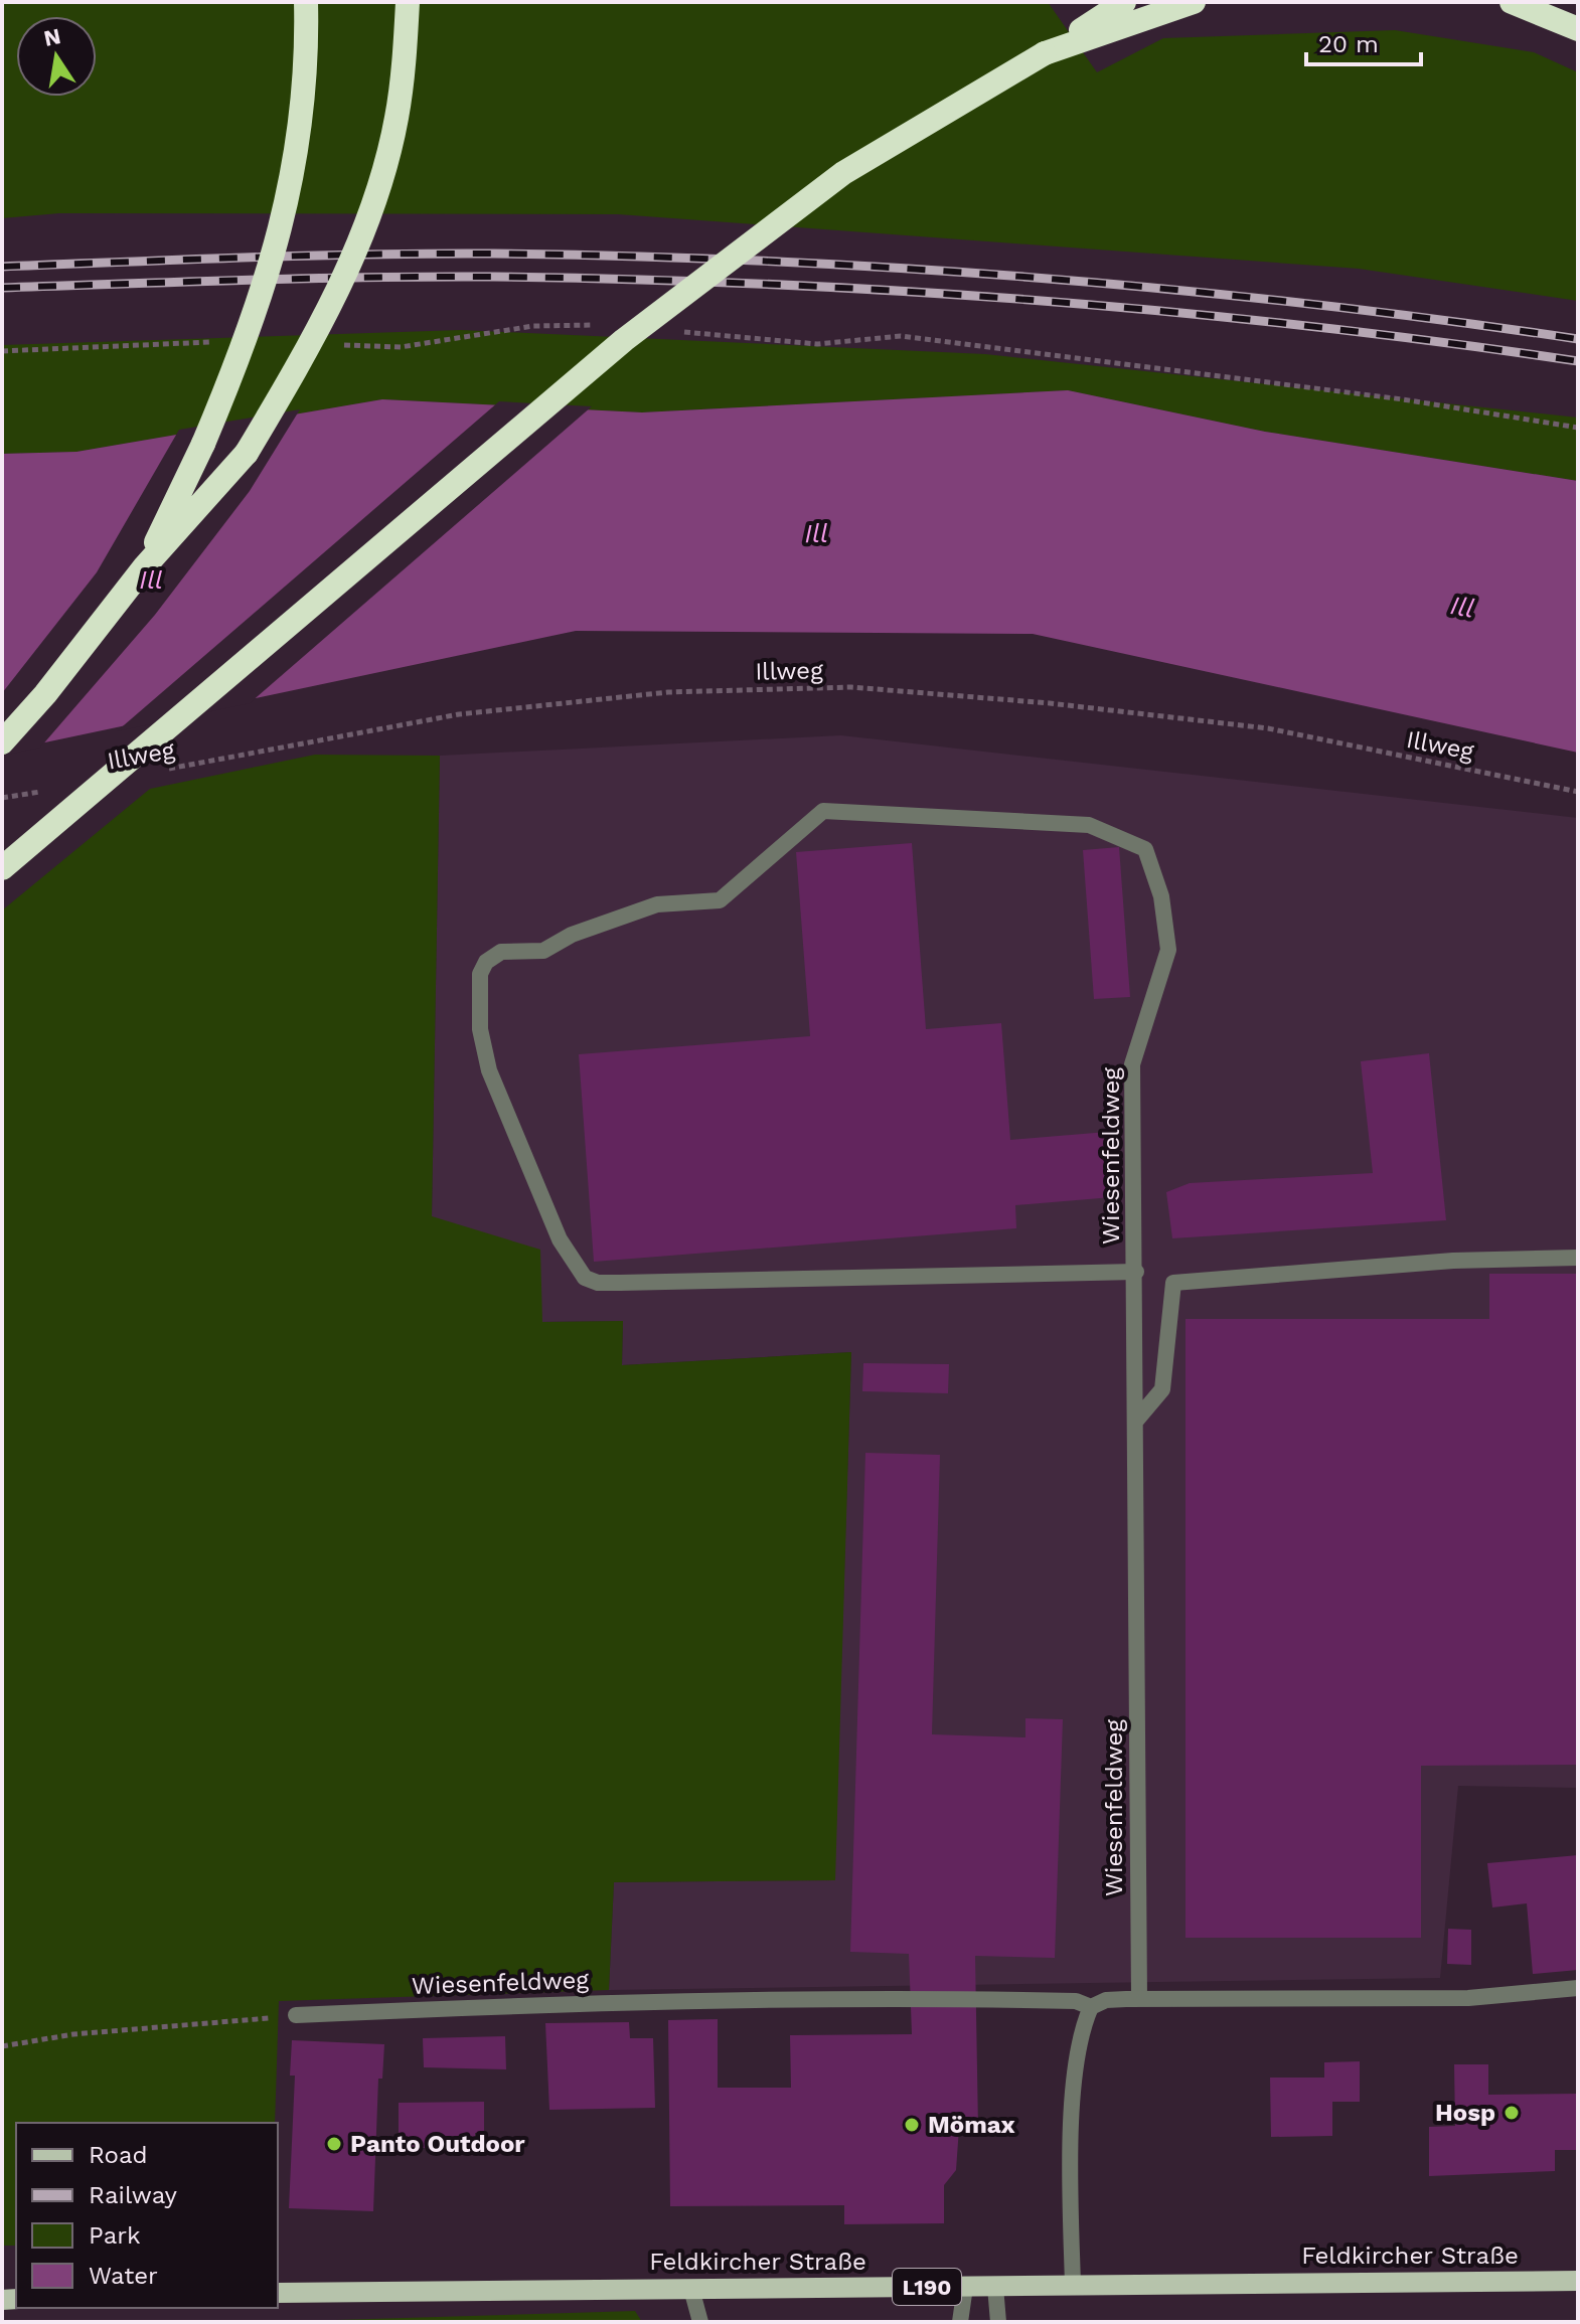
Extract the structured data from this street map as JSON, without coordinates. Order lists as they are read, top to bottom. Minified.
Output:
{"streets":{"main road":["Feldkircher Straße","L190"],"street":["Wiesenfeldweg"],"path":["Illweg"]},"water":["Ill"],"places":["Hosp","Mömax","Panto Outdoor"],"legend":["Road","Railway","Park","Water"],"scale_bar":"20 m","north":"top"}
